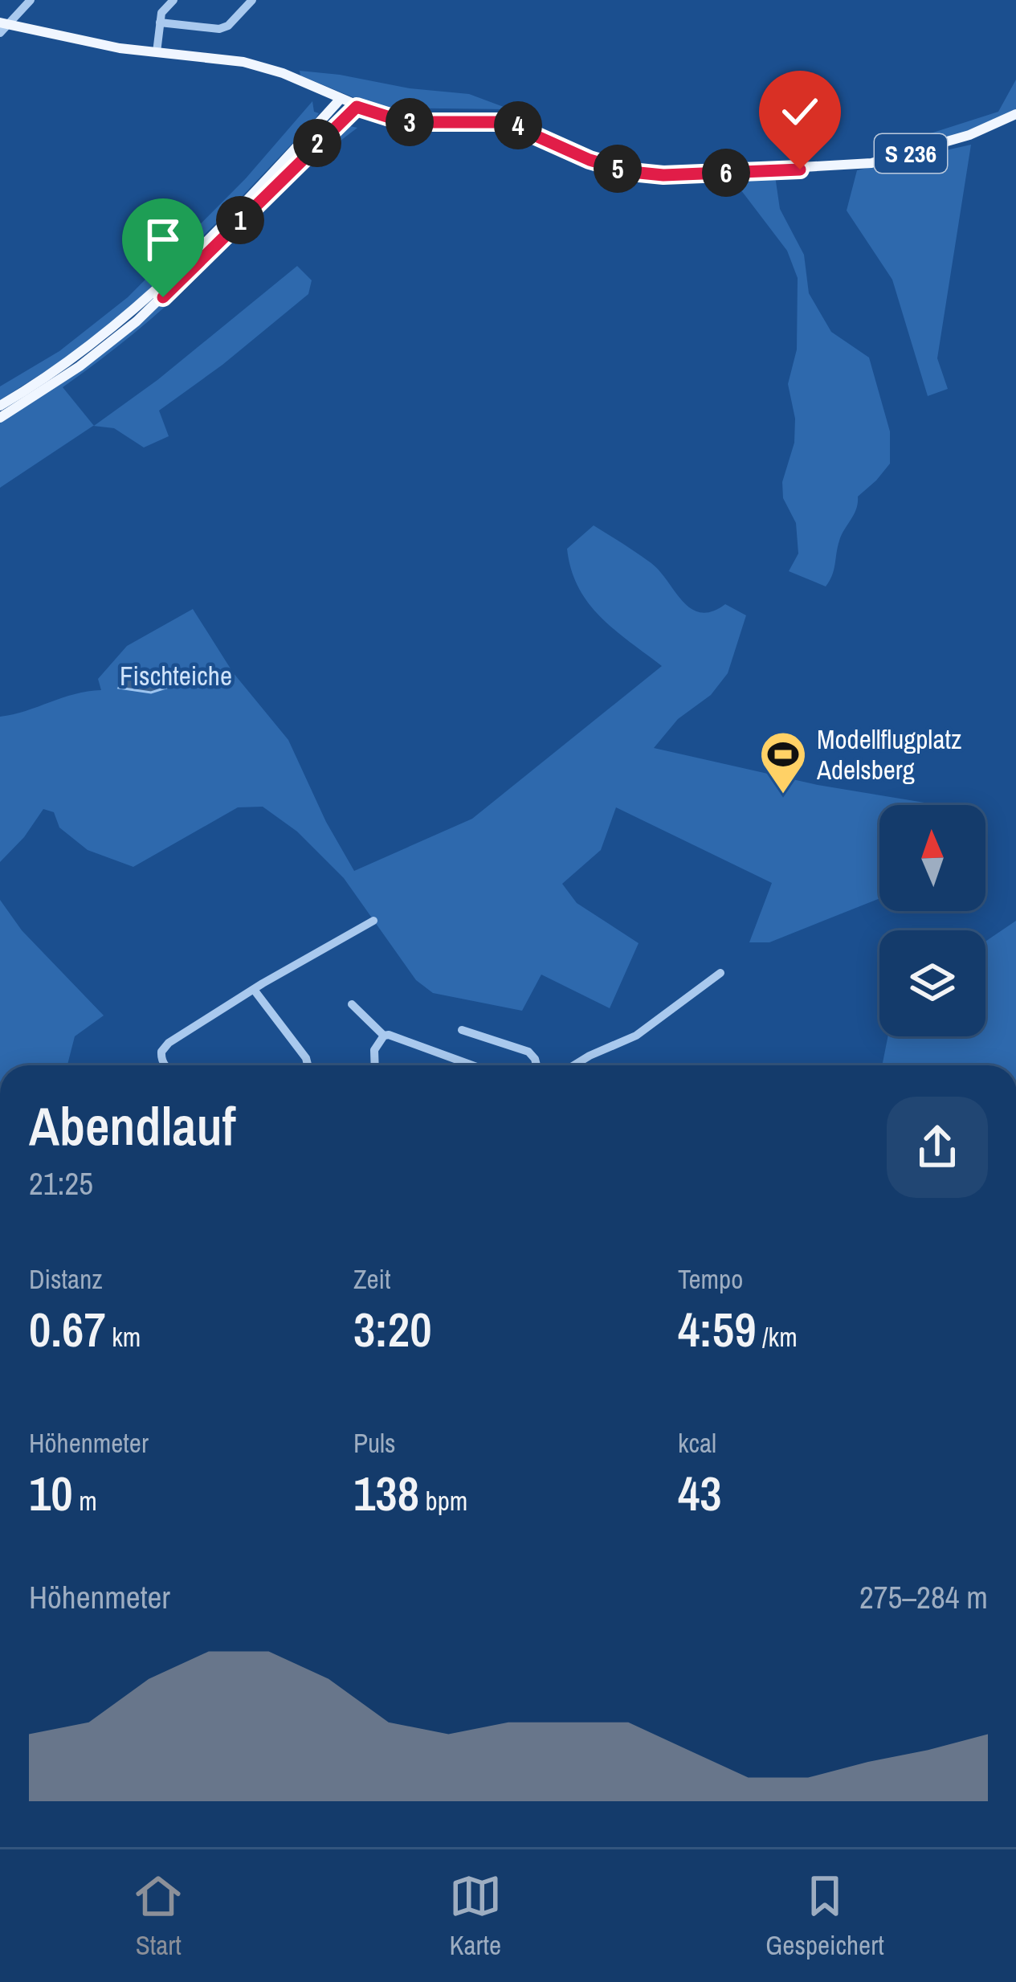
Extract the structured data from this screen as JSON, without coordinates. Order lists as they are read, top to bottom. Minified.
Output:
{"streets":{"main road":["S 236"]},"parks":["Fischteiche"],"places":{"sports":["Modellflugplatz Adelsberg"]},"north":"top","page":{"pins":["3","4","2","5","6","1"],"heading":["Abendlauf","21:25"],"stats":[["Distanz","0.67 km"],["Zeit","3:20"],["Tempo","4:59 /km"],["Höhenmeter","10 m"],["Puls","138 bpm"],["kcal","43"]],"chart":["Höhenmeter","275–284 m"],"tabs":["Start","Karte","Gespeichert"]}}
